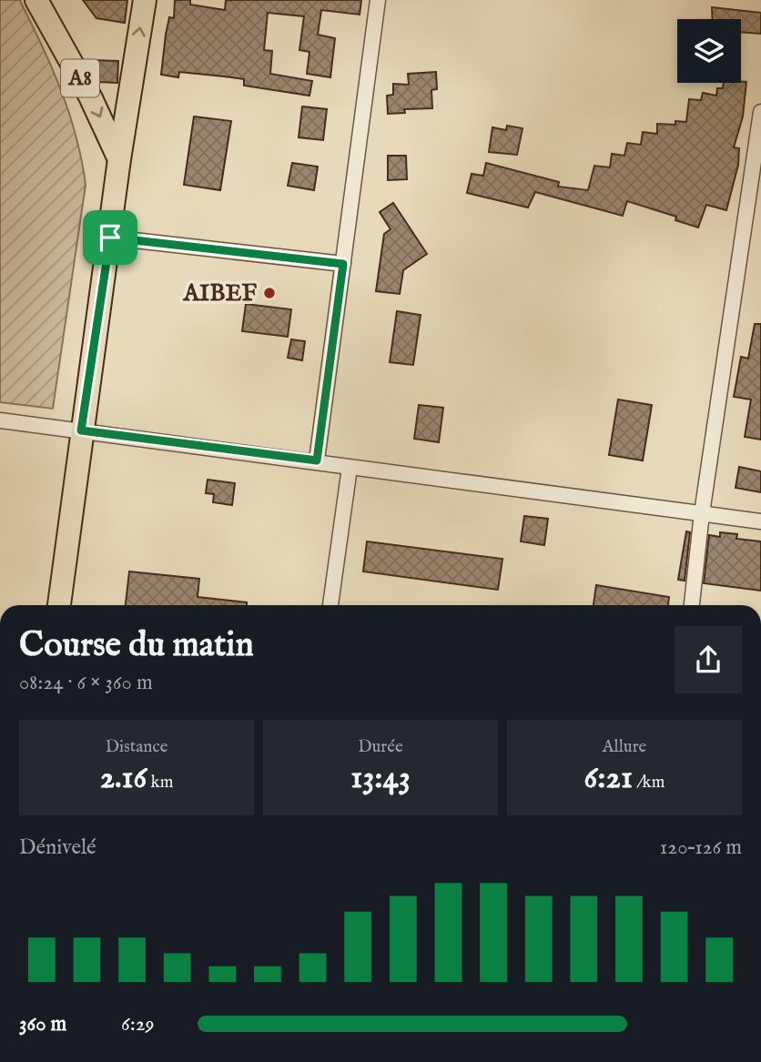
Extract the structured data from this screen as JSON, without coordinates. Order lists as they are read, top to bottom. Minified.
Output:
{"streets":{"main road":["A8"]},"places":["AIBEF"],"page":{"heading":["Course du matin","08:24 · 6 × 360 m"],"stats":[["Distance","2.16 km"],["Durée","13:43"],["Allure","6:21 /km"]],"chart":["Dénivelé","120–126 m"],"list":[{"name":"360 m","note":"6:29"}]}}
